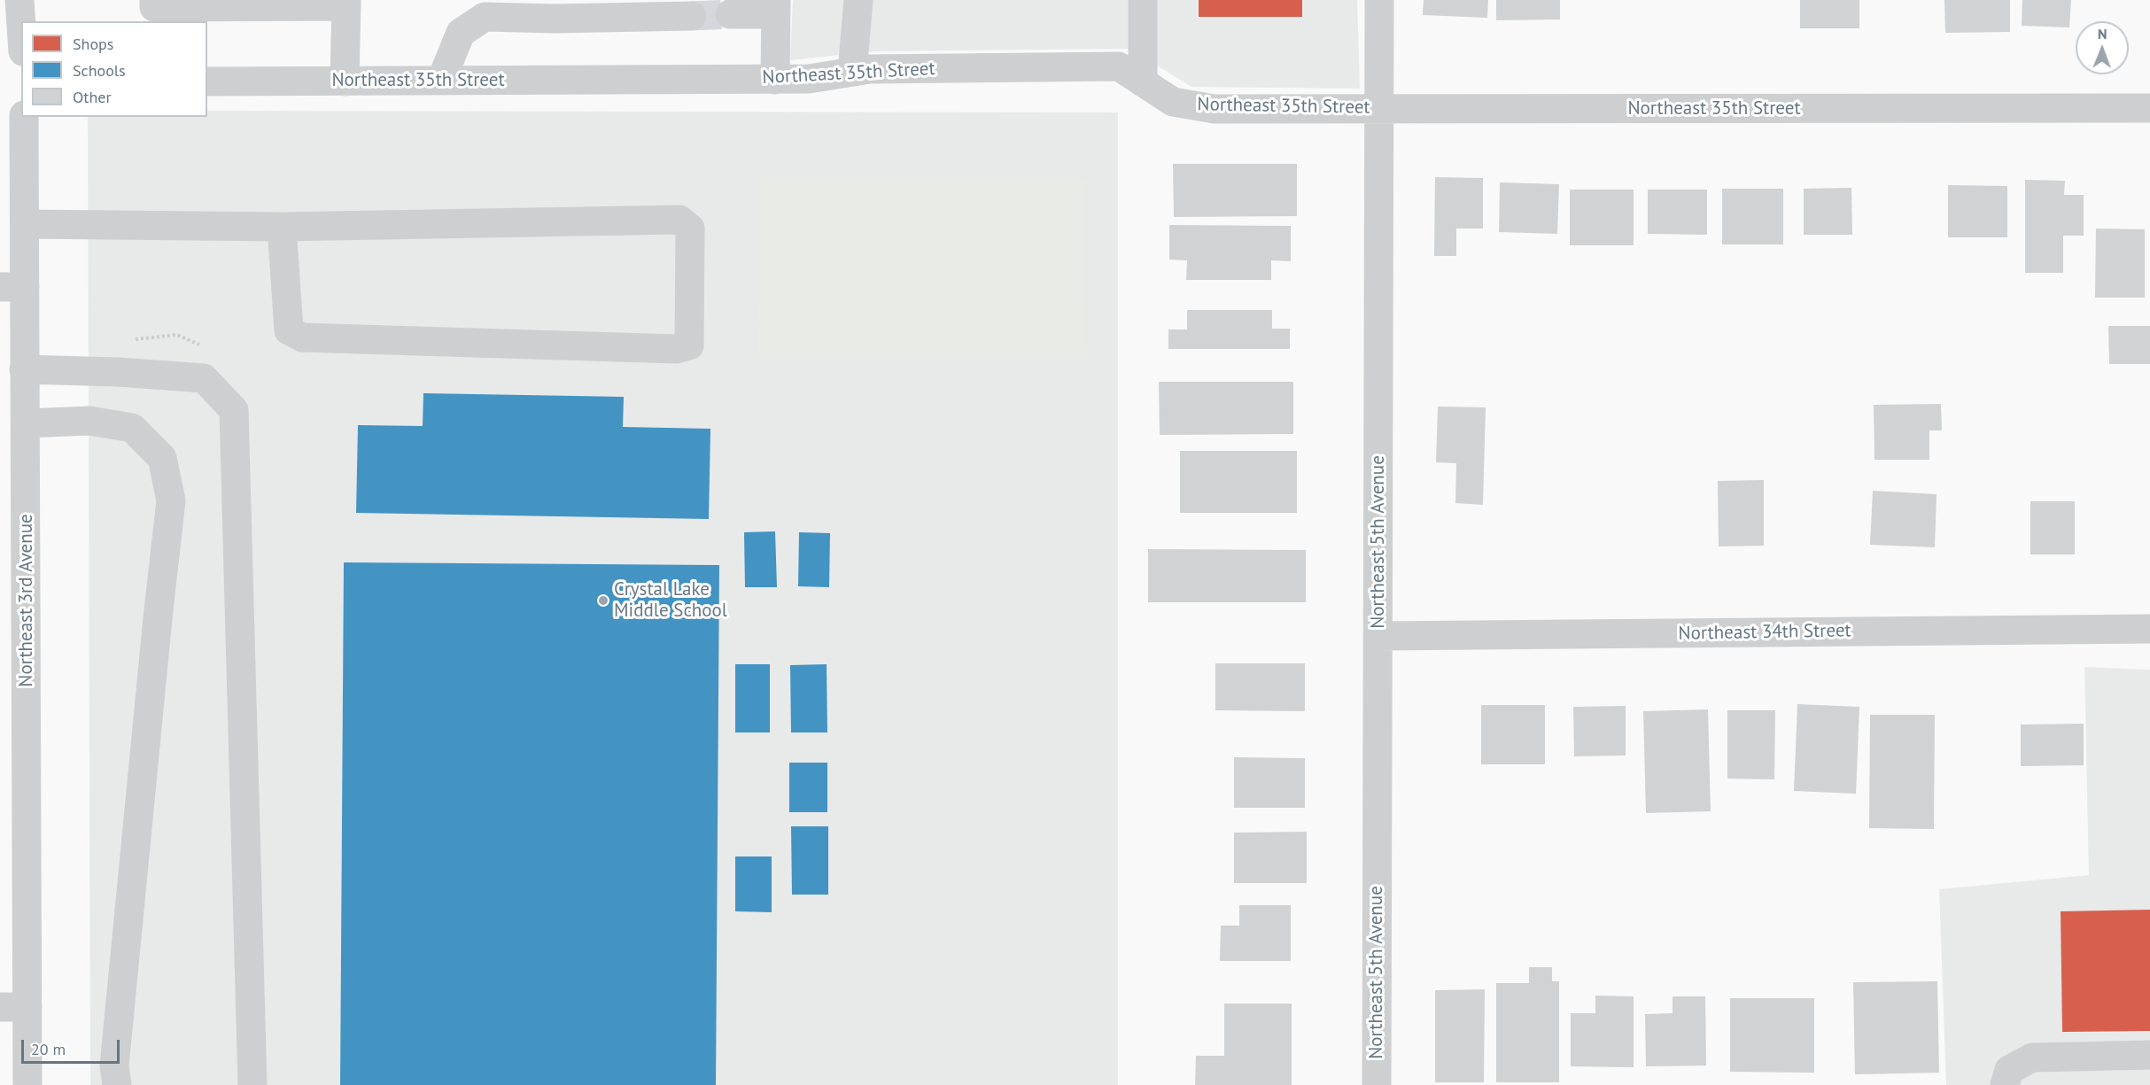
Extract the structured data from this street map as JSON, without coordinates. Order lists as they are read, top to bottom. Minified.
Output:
{"streets":{"street":["Northeast 35th Street","Northeast 5th Avenue","Northeast 3rd Avenue","Northeast 34th Street"]},"crossings":[["Northeast 35th Street","Northeast 5th Avenue"],["Northeast 5th Avenue","Northeast 34th Street"]],"places":["Crystal Lake Middle School"],"legend":["Shops","Schools","Other"],"scale_bar":"20 m","north":"top"}
